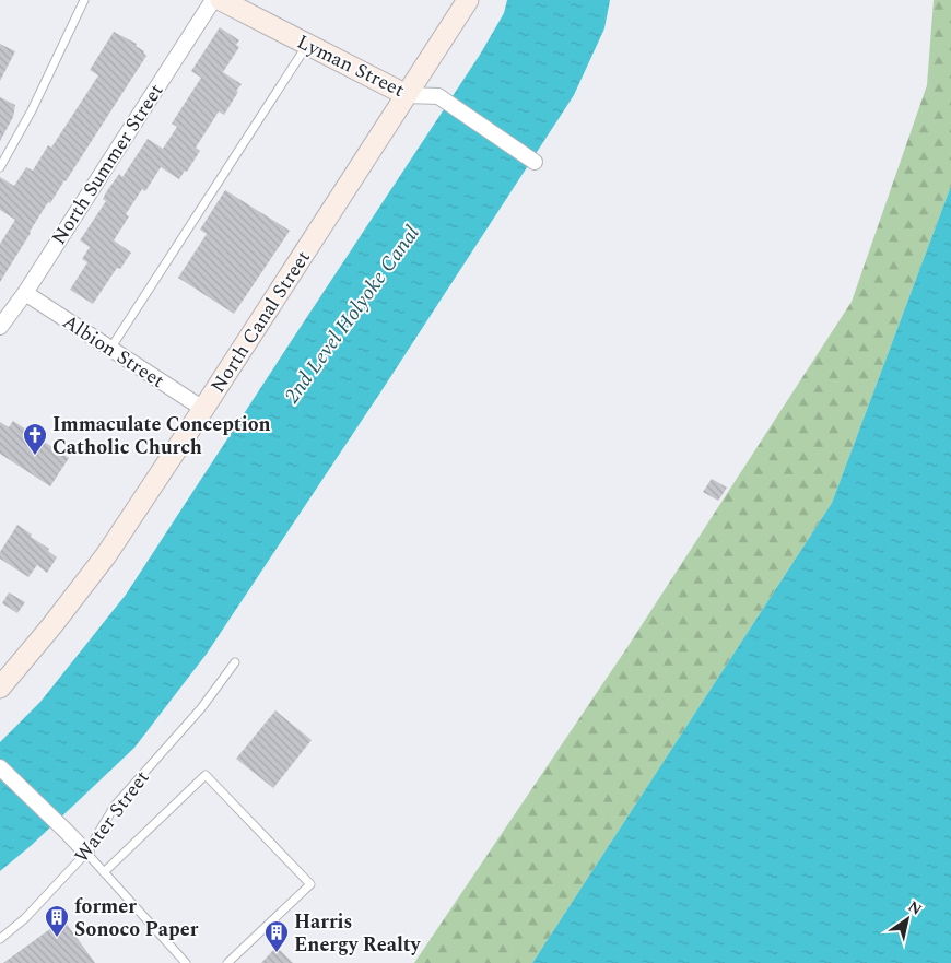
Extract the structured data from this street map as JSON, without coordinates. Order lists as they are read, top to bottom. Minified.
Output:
{"streets":{"street":["Lyman Street","North Summer Street","North Canal Street","Albion Street"],"lane":["Water Street"]},"crossings":[["Lyman Street","North Canal Street"],["North Summer Street","Albion Street"],["North Canal Street","Albion Street"]],"water":["2nd Level Holyoke Canal"],"places":{"church":["Immaculate Conception Catholic Church"],"building":["former Sonoco Paper","Harris Energy Realty"]},"north":"top right"}
